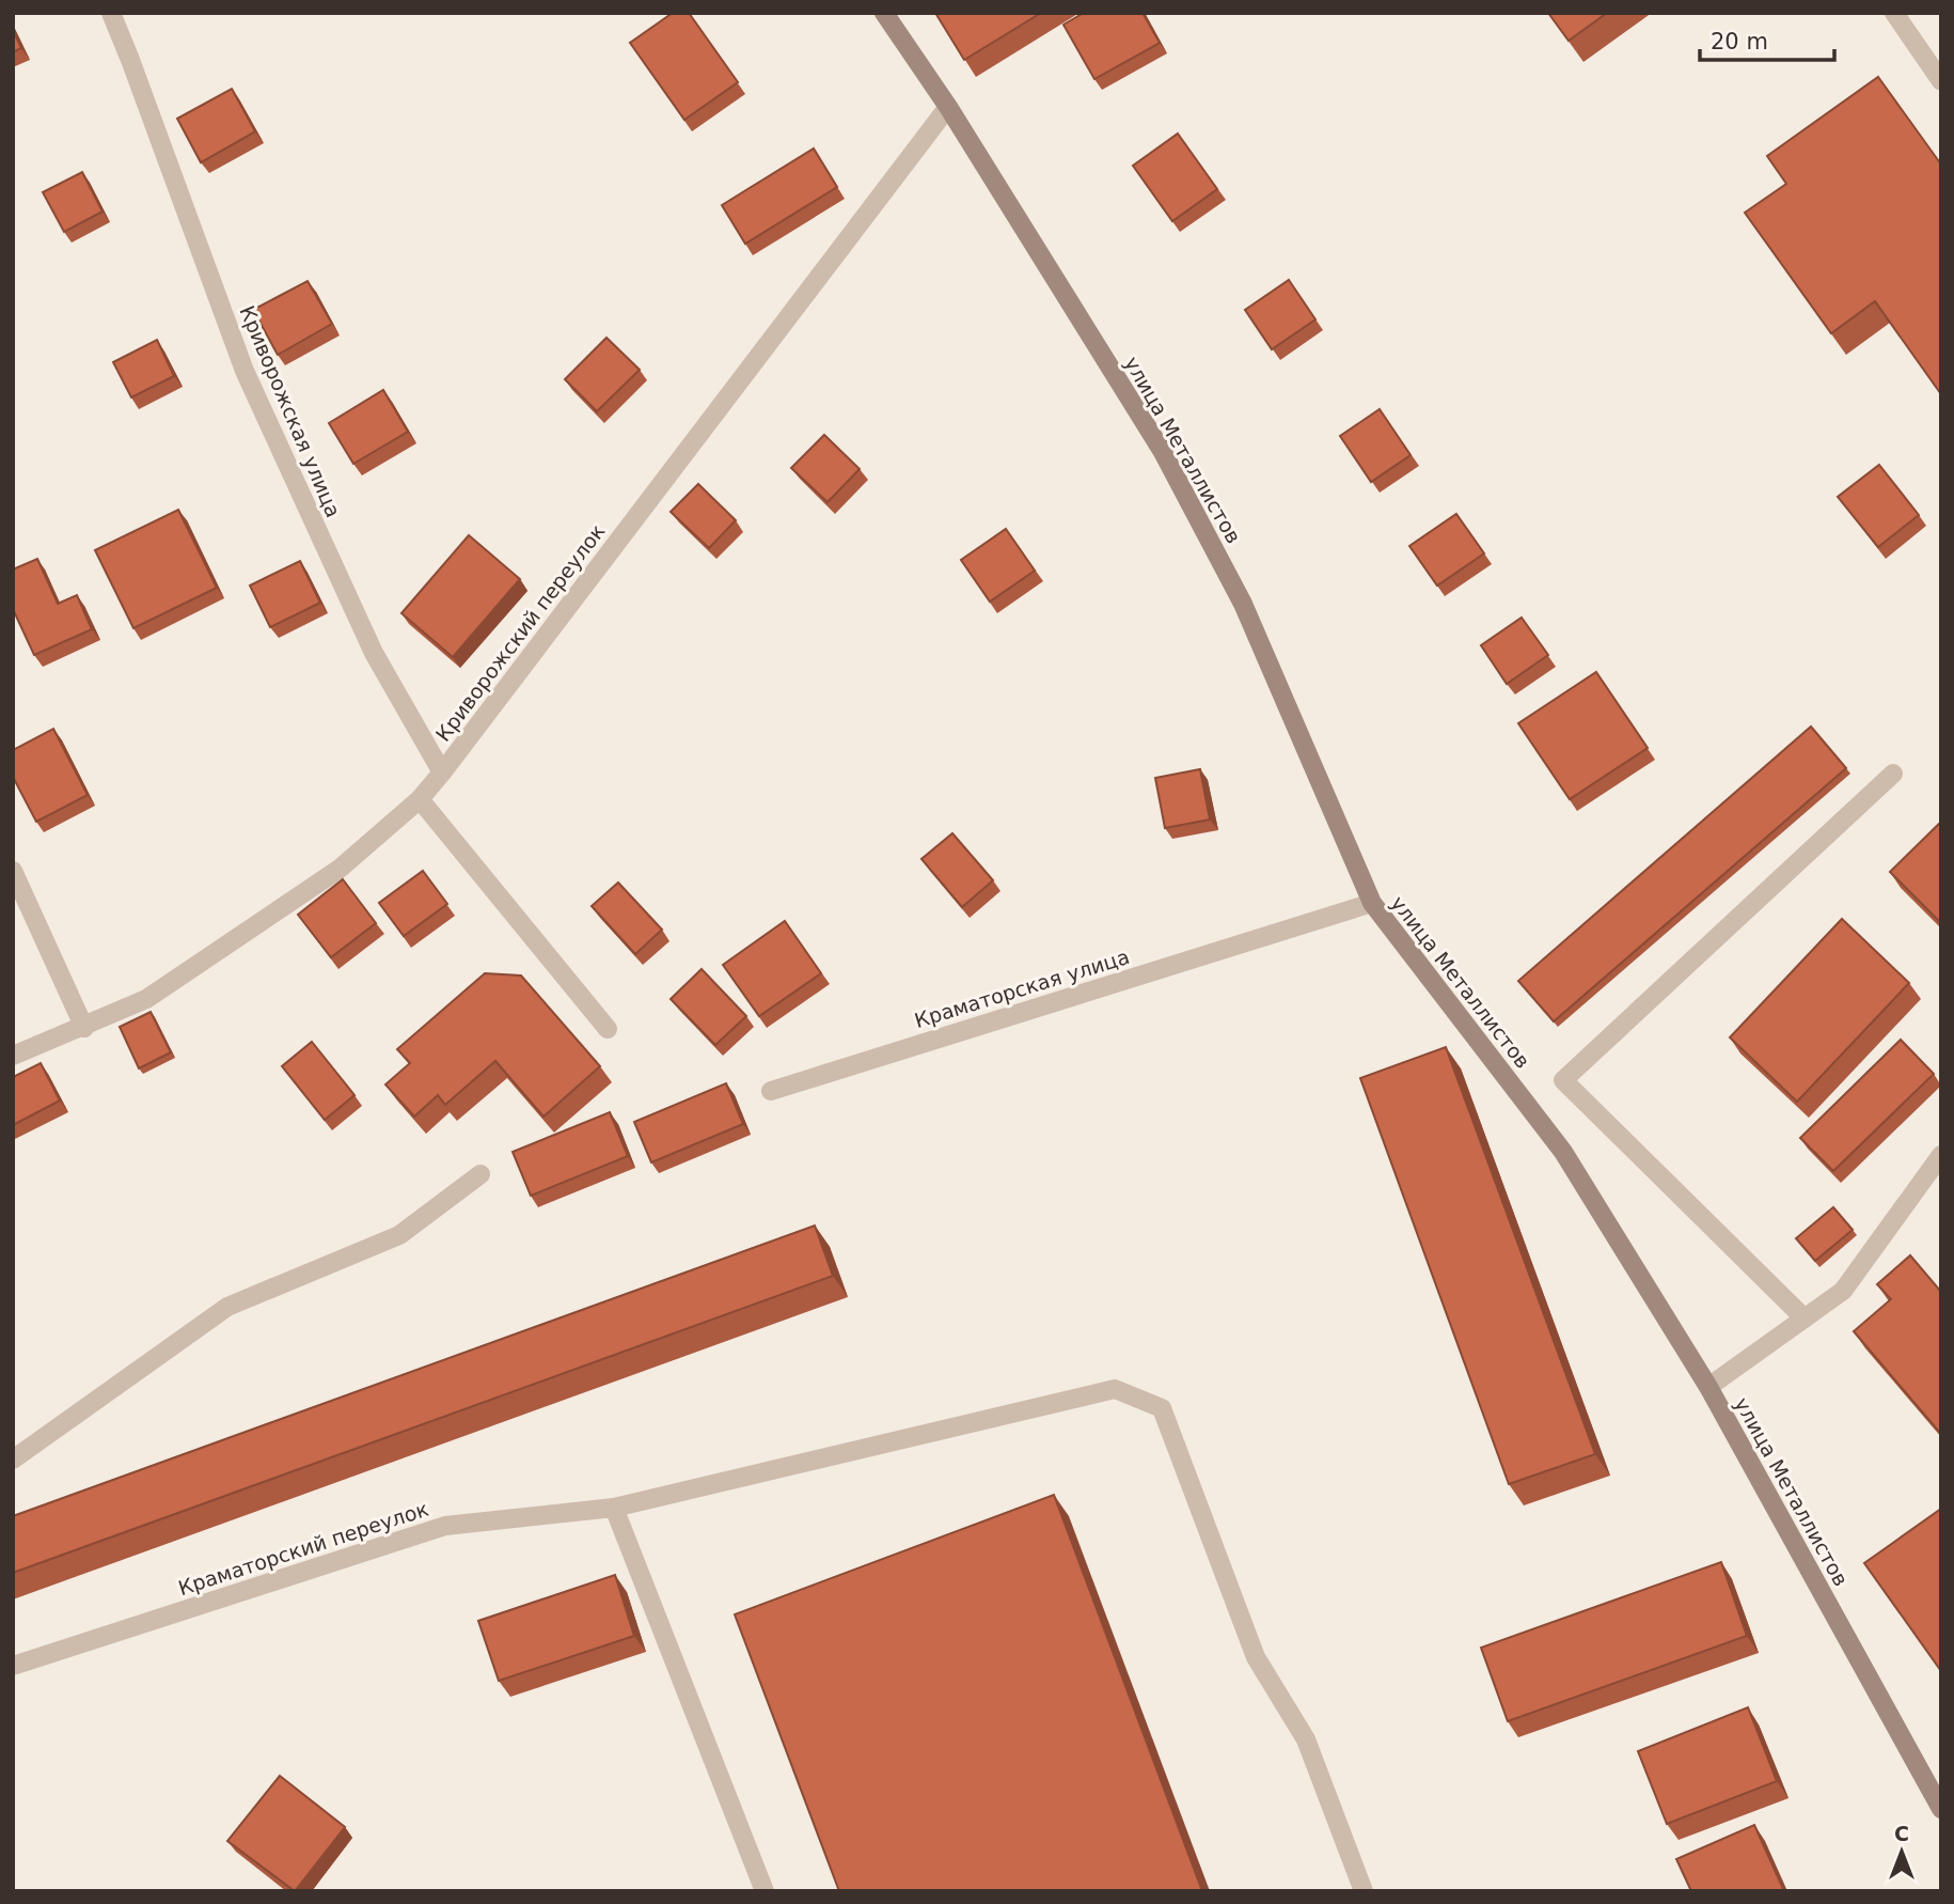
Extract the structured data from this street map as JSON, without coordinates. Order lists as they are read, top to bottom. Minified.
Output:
{"streets":{"street":["Криворожская улица","улица Металлистов","Криворожский переулок","Краматорская улица","Краматорский переулок"]},"crossings":[["Криворожская улица","Криворожский переулок"],["улица Металлистов","Криворожский переулок"],["улица Металлистов","Краматорская улица"]],"scale_bar":"20 m","north":"top"}
